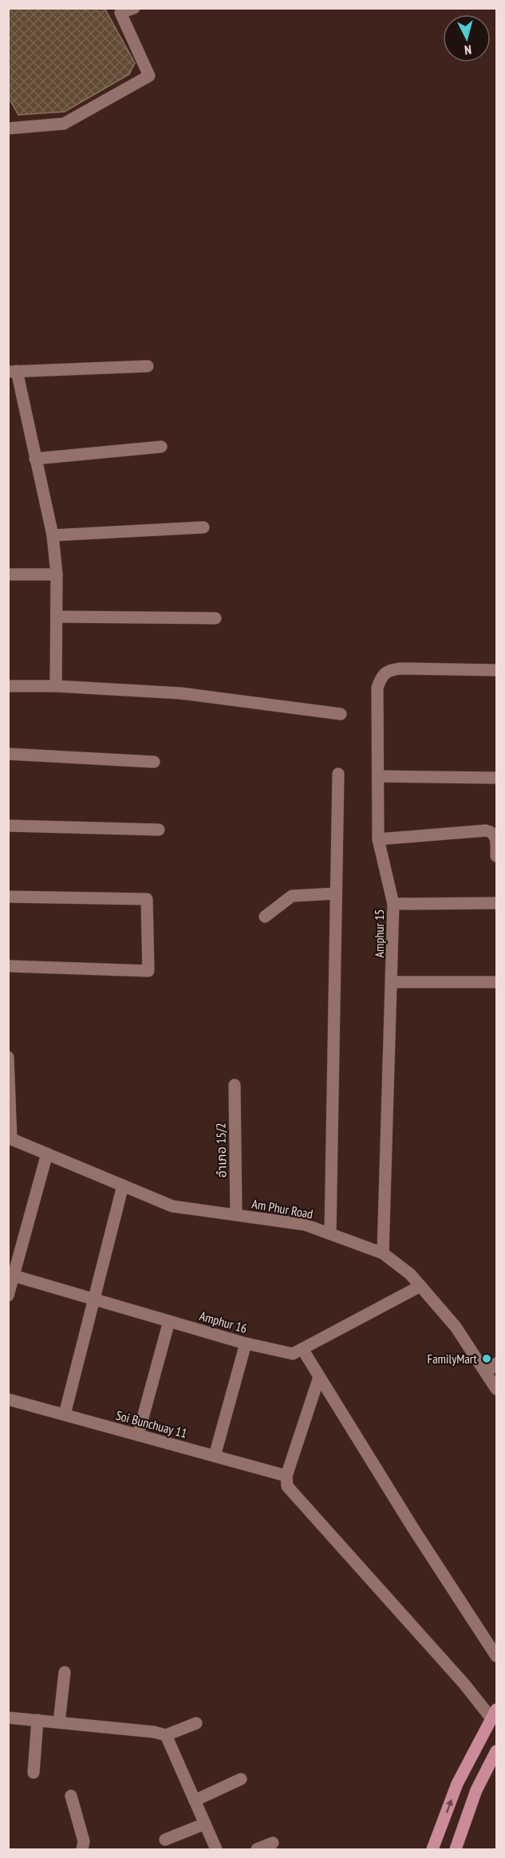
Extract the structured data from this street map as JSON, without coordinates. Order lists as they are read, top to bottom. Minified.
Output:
{"streets":{"street":["Amphur 15","อำเภอ 15/2","Am Phur Road","Amphur 16","Soi Bunchuay 11"]},"crossings":[["Amphur 15","Am Phur Road"],["อำเภอ 15/2","Am Phur Road"],["Am Phur Road","Amphur 16"]],"places":["FamilyMart"],"north":"bottom"}
